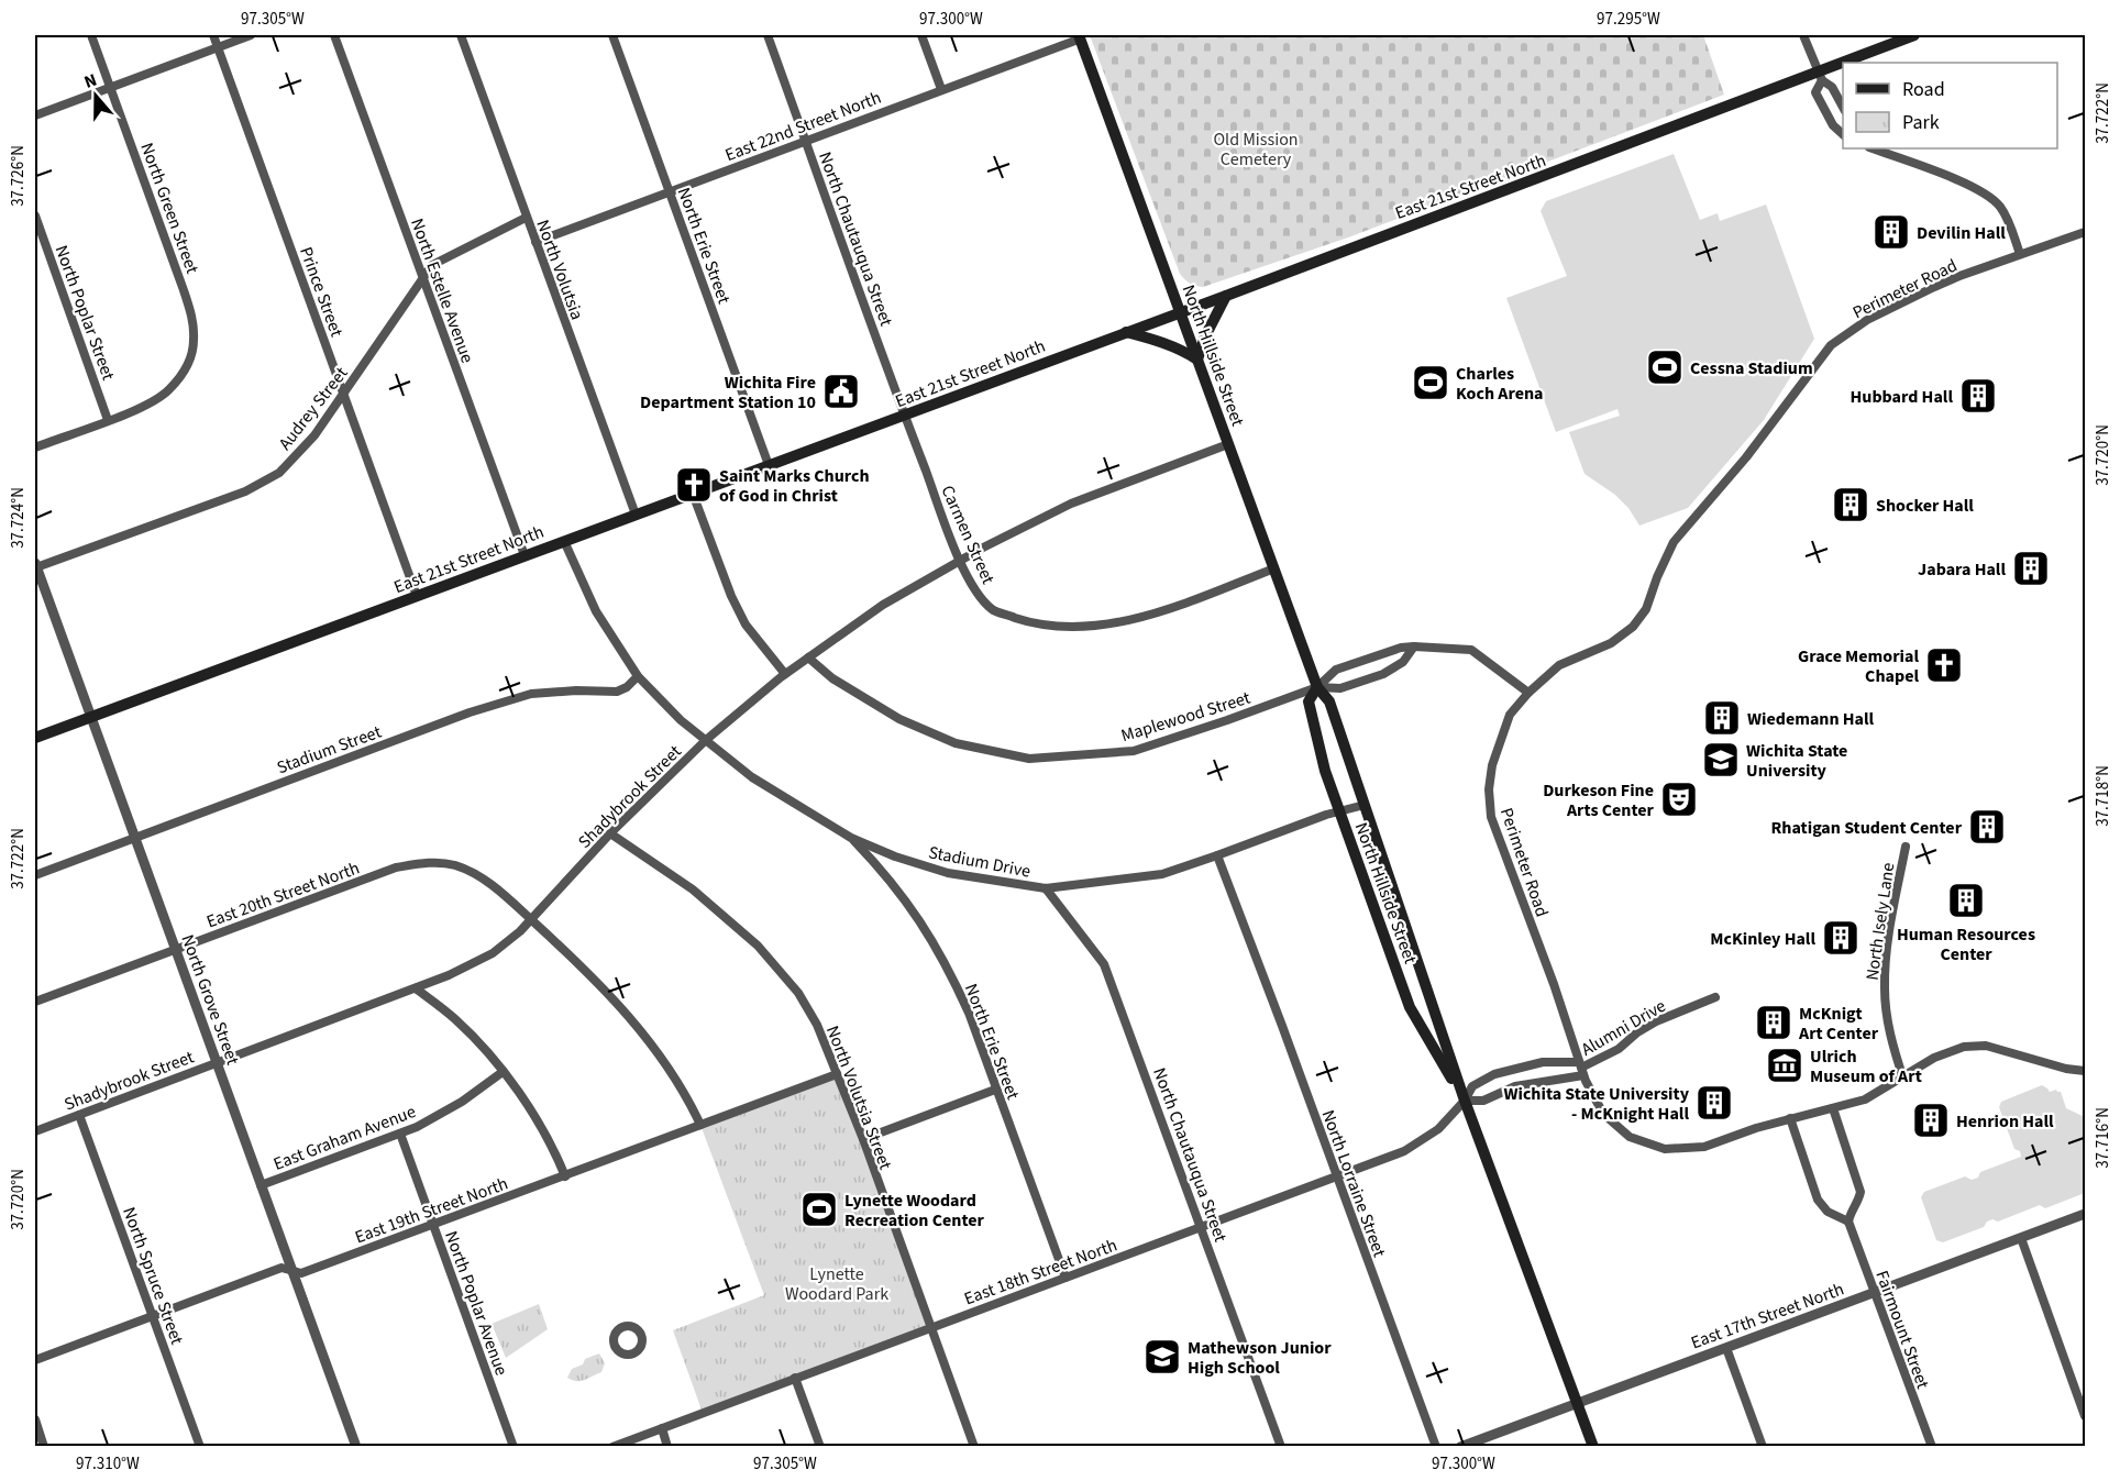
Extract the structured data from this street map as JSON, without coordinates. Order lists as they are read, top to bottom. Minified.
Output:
{"streets":{"main road":["East 21st Street North","North Hillside Street"],"street":["East 22nd Street North","North Green Street","North Chautauqua Street","North Erie Street","North Volutsia","Perimeter Road","North Estelle Avenue","Prince Street","North Poplar Street","Audrey Street","Carmen Street","Maplewood Street","Stadium Street","Shadybrook Street","Stadium Drive","East 20th Street North","North Isely Lane","North Grove Street","Alumni Drive","North Volutsia Street","East Graham Avenue","North Lorraine Street","East 19th Street North","East 18th Street North","North Spruce Street","North Poplar Avenue","East 17th Street North","Fairmount Street"]},"crossings":[["East 22nd Street North","North Chautauqua Street"],["East 22nd Street North","North Erie Street"],["East 22nd Street North","North Volutsia"],["East 22nd Street North","North Hillside Street"],["East 21st Street North","North Chautauqua Street"],["East 21st Street North","North Erie Street"],["East 21st Street North","North Volutsia"],["East 21st Street North","North Estelle Avenue"],["East 21st Street North","Prince Street"],["East 21st Street North","North Hillside Street"],["East 21st Street North","Carmen Street"],["East 21st Street North","North Grove Street"],["North Green Street","North Poplar Street"],["North Chautauqua Street","Carmen Street"],["North Chautauqua Street","Stadium Drive"],["North Chautauqua Street","East 18th Street North"],["North Erie Street","Stadium Drive"],["North Erie Street","East 18th Street North"],["North Volutsia","Audrey Street"],["Perimeter Road","North Isely Lane"],["Perimeter Road","Alumni Drive"],["North Estelle Avenue","Audrey Street"],["Prince Street","Audrey Street"],["North Hillside Street","Carmen Street"],["North Hillside Street","Maplewood Street"],["North Hillside Street","Shadybrook Street"],["North Hillside Street","Stadium Drive"],["North Hillside Street","Alumni Drive"],["North Hillside Street","East 18th Street North"],["North Hillside Street","East 17th Street North"],["Audrey Street","North Grove Street"],["Carmen Street","Shadybrook Street"],["Maplewood Street","Shadybrook Street"],["Stadium Street","Stadium Drive"],["Stadium Street","North Grove Street"],["Shadybrook Street","Stadium Drive"],["Shadybrook Street","East 20th Street North"],["Shadybrook Street","North Grove Street"],["Shadybrook Street","North Volutsia Street"],["Shadybrook Street","North Spruce Street"],["Stadium Drive","North Lorraine Street"],["East 20th Street North","North Grove Street"],["East 20th Street North","East 19th Street North"],["North Grove Street","East Graham Avenue"],["North Grove Street","East 19th Street North"],["Alumni Drive","East 18th Street North"],["North Volutsia Street","East 19th Street North"],["North Volutsia Street","East 18th Street North"],["East Graham Avenue","North Poplar Avenue"],["North Lorraine Street","East 18th Street North"],["East 19th Street North","North Spruce Street"],["East 19th Street North","North Poplar Avenue"],["East 17th Street North","Fairmount Street"]],"parks":["Old Mission Cemetery","Lynette Woodard Park"],"places":{"building":["Devilin Hall","Hubbard Hall","Shocker Hall","Jabara Hall","Wiedemann Hall","Rhatigan Student Center","Human Resources Center","McKinley Hall","McKnigt Art Center","Wichita State University - McKnight Hall","Henrion Hall"],"sports":["Cessna Stadium","Charles Koch Arena","Lynette Woodard Recreation Center"],"public building":["Wichita Fire Department Station 10"],"church":["Saint Marks Church of God in Christ","Grace Memorial Chapel"],"school or university":["Wichita State University","Mathewson Junior High School"],"theatre":["Durkeson Fine Arts Center"],"museum":["Ulrich Museum of Art"]},"legend":["Road","Park"],"north":"top","coordinates":["97.305°W","97.300°W","97.295°W","37.722°N","37.726°N","37.720°N","37.724°N","37.718°N","37.716°N","97.310°W"]}
